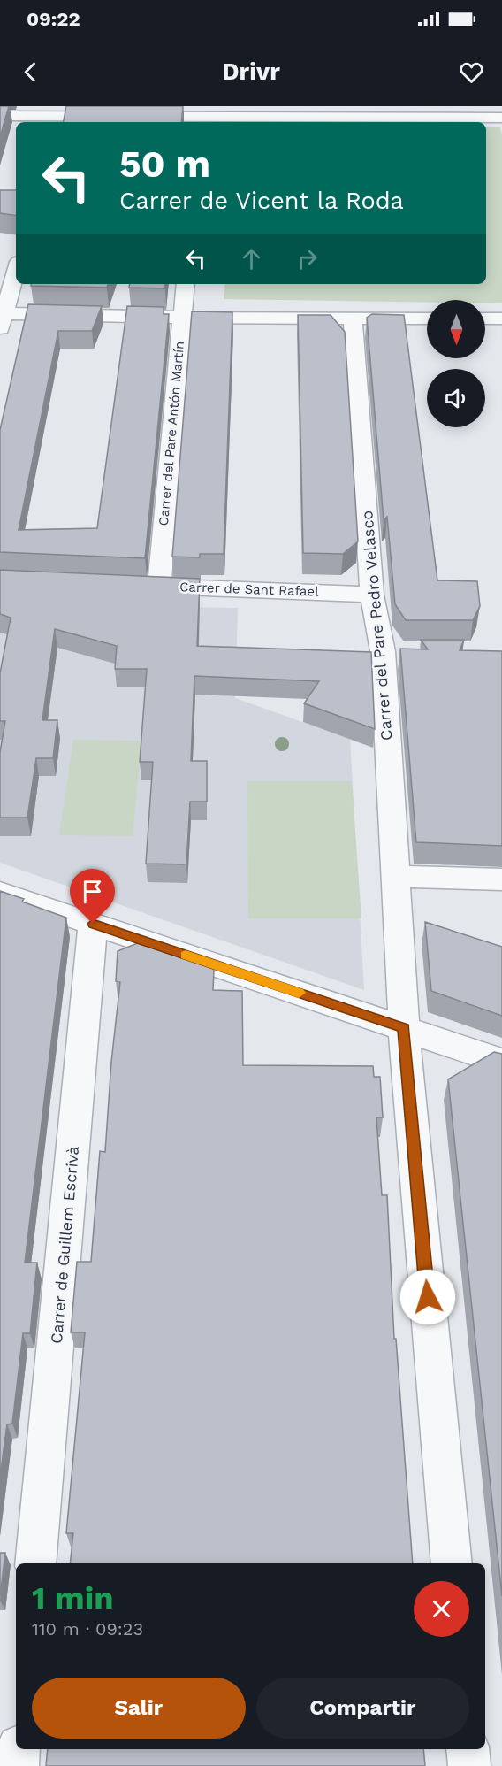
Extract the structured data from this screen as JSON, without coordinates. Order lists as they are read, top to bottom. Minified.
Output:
{"streets":{"street":["Carrer del Pare Antón Martín","Carrer de Sant Rafael","Carrer del Pare Pedro Velasco","Carrer de Guillem Escrivà"]},"crossings":[["Carrer del Pare Antón Martín","Carrer de Sant Rafael"],["Carrer de Sant Rafael","Carrer del Pare Pedro Velasco"]],"north":"bottom","page":{"status":"09:22","header":"Drivr","turn":["50 m","Carrer de Vicent la Roda"],"heading":["1 min","110 m · 09:23"],"buttons":["Salir","Compartir"]}}
